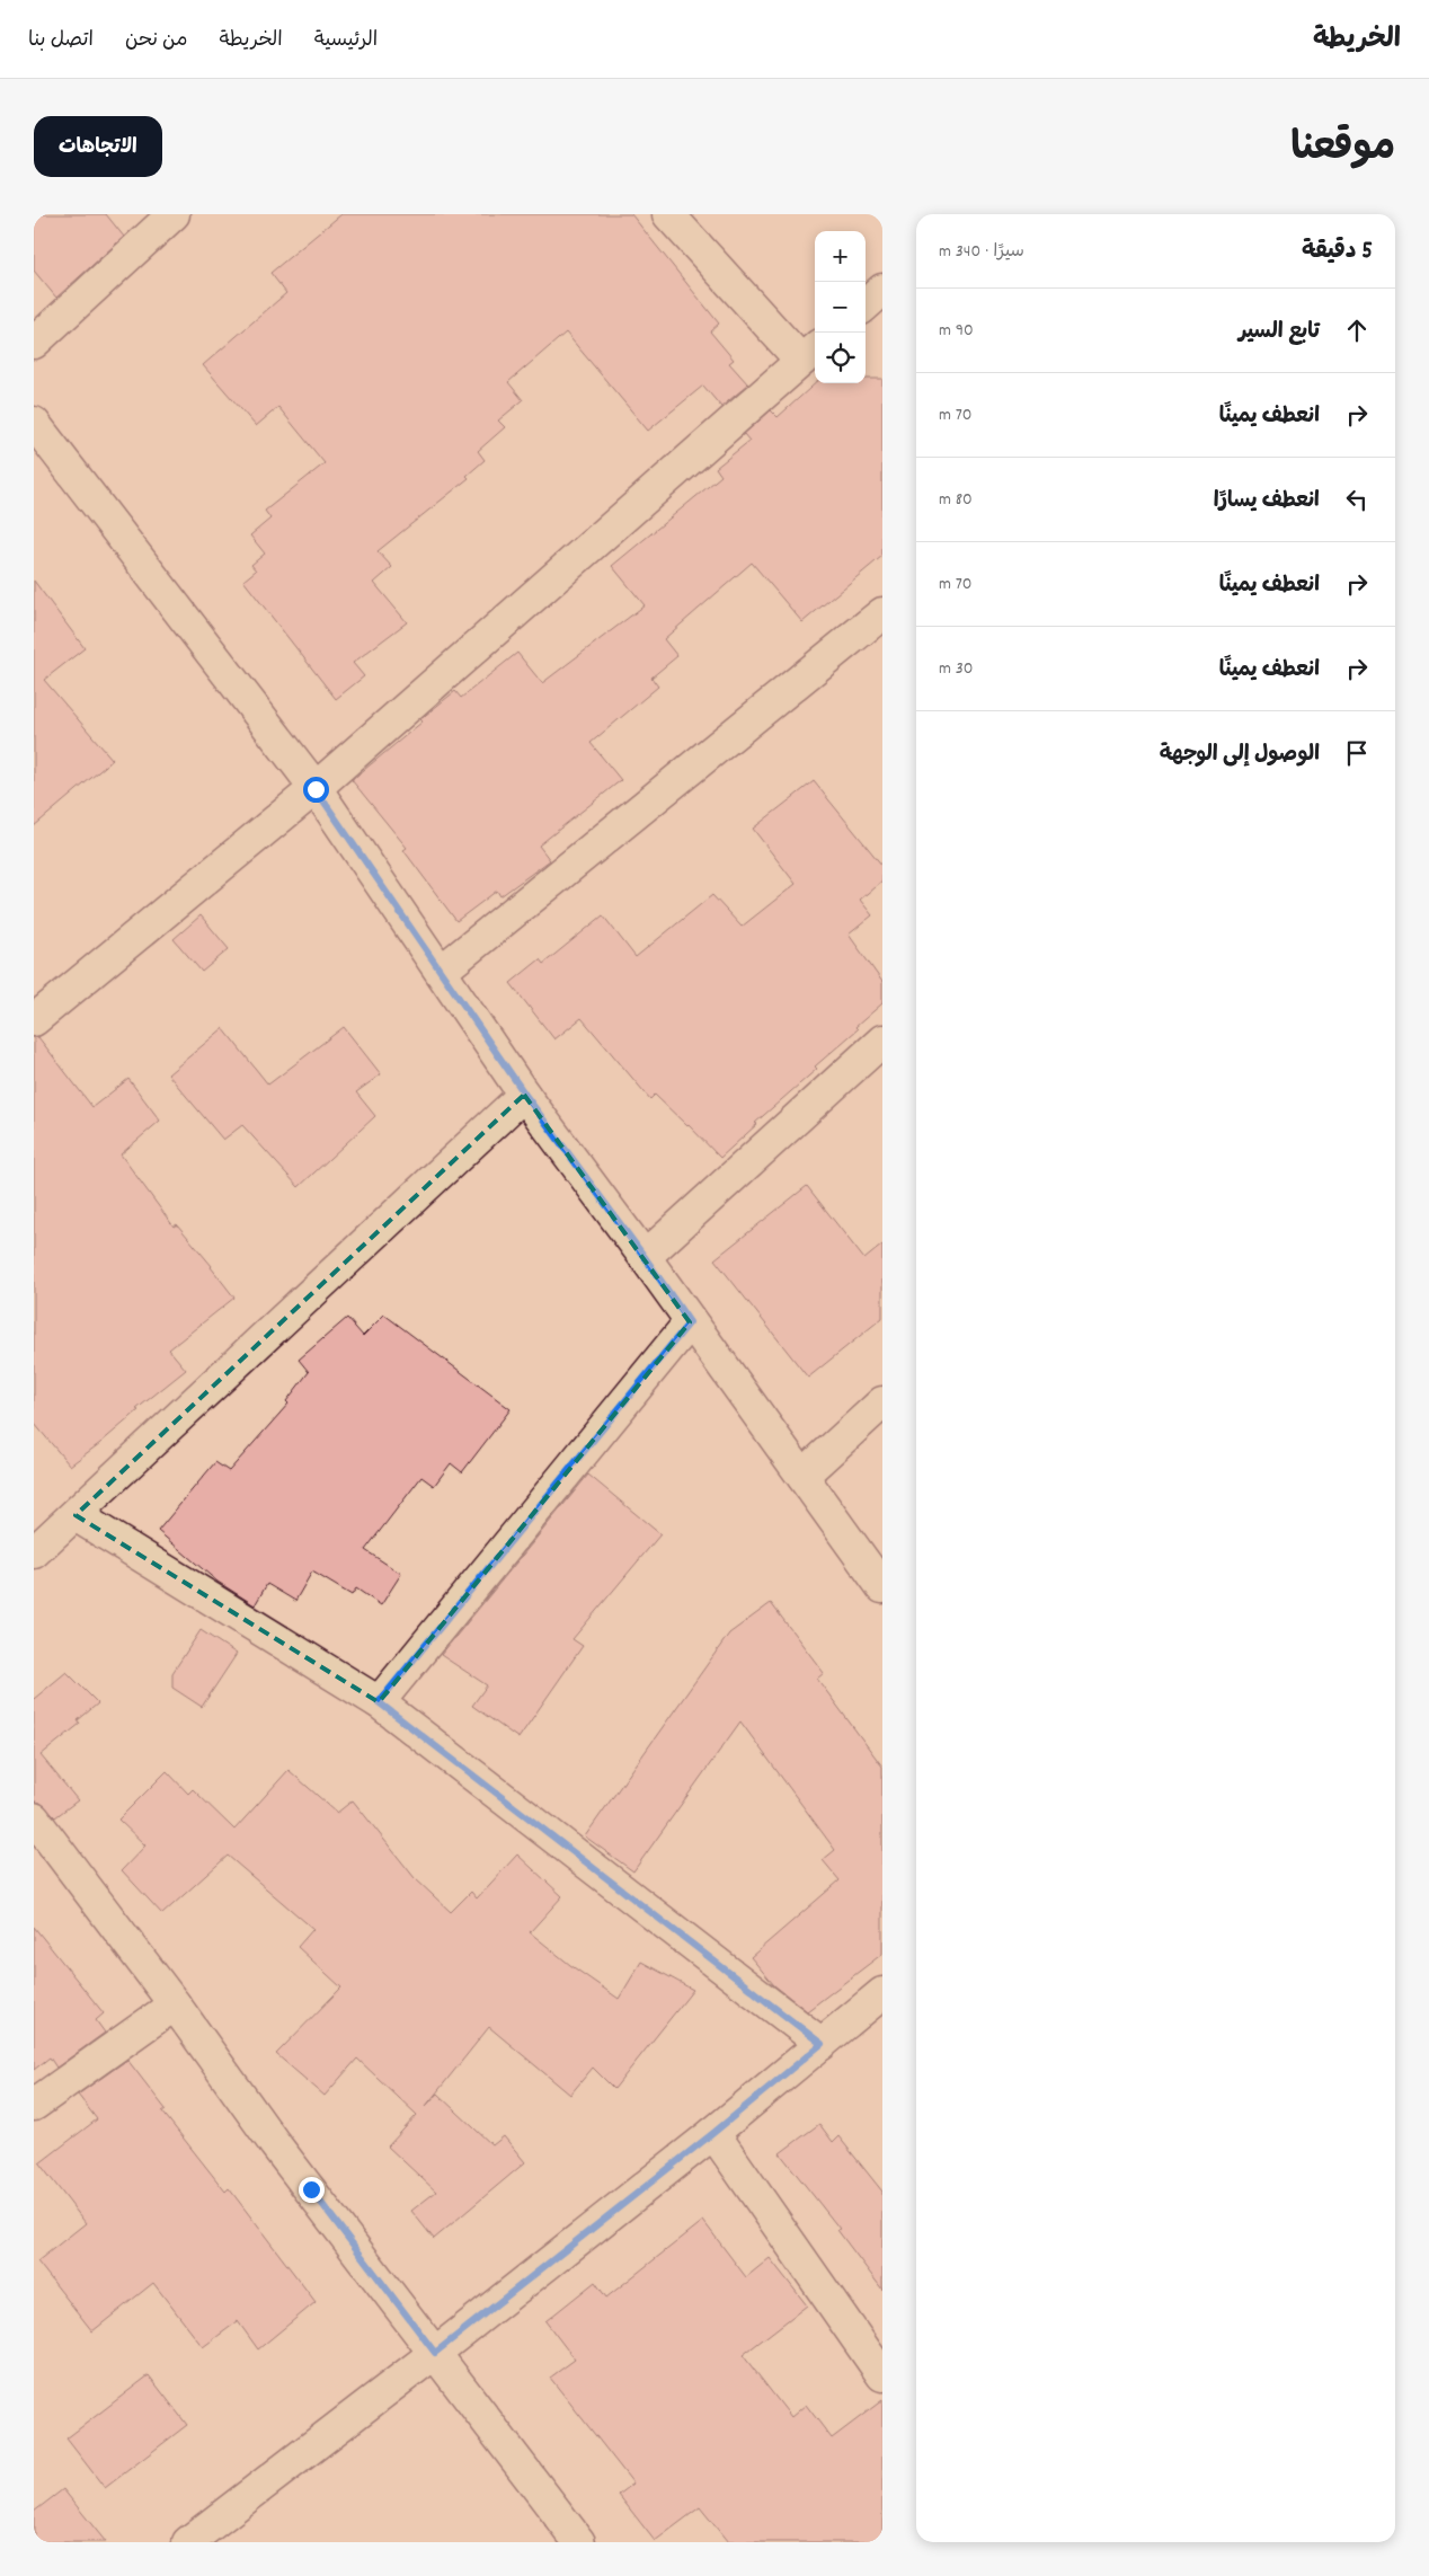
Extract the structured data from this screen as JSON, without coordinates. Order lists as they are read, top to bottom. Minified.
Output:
{"page":{"header":"الخريطة","nav":["الرئيسية","الخريطة","من نحن","اتصل بنا"],"title":"موقعنا","buttons":"الاتجاهات","heading":["5 دقيقة","سيرًا · 340 m"],"map_buttons":["+","−"],"list":[["تابع السير","90 m"],["انعطف يمينًا","70 m"],["انعطف يسارًا","80 m"],["انعطف يمينًا","70 m"],["انعطف يمينًا","30 m"],"الوصول إلى الوجهة"]}}
